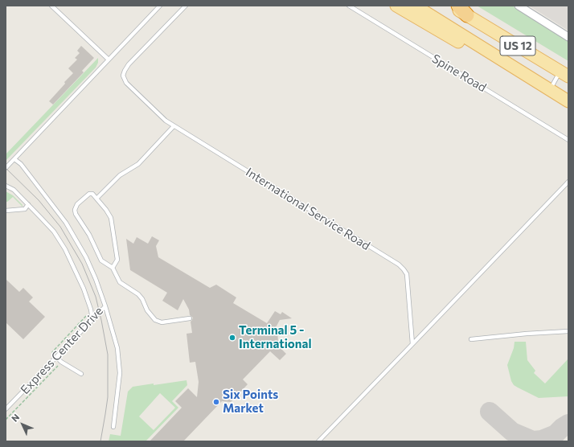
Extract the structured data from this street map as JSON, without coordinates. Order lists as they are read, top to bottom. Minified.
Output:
{"streets":{"main road":["US 12"],"lane":["Spine Road","International Service Road","Express Center Drive"]},"places":["Terminal 5 - International","Six Points Market"],"north":"top left"}
